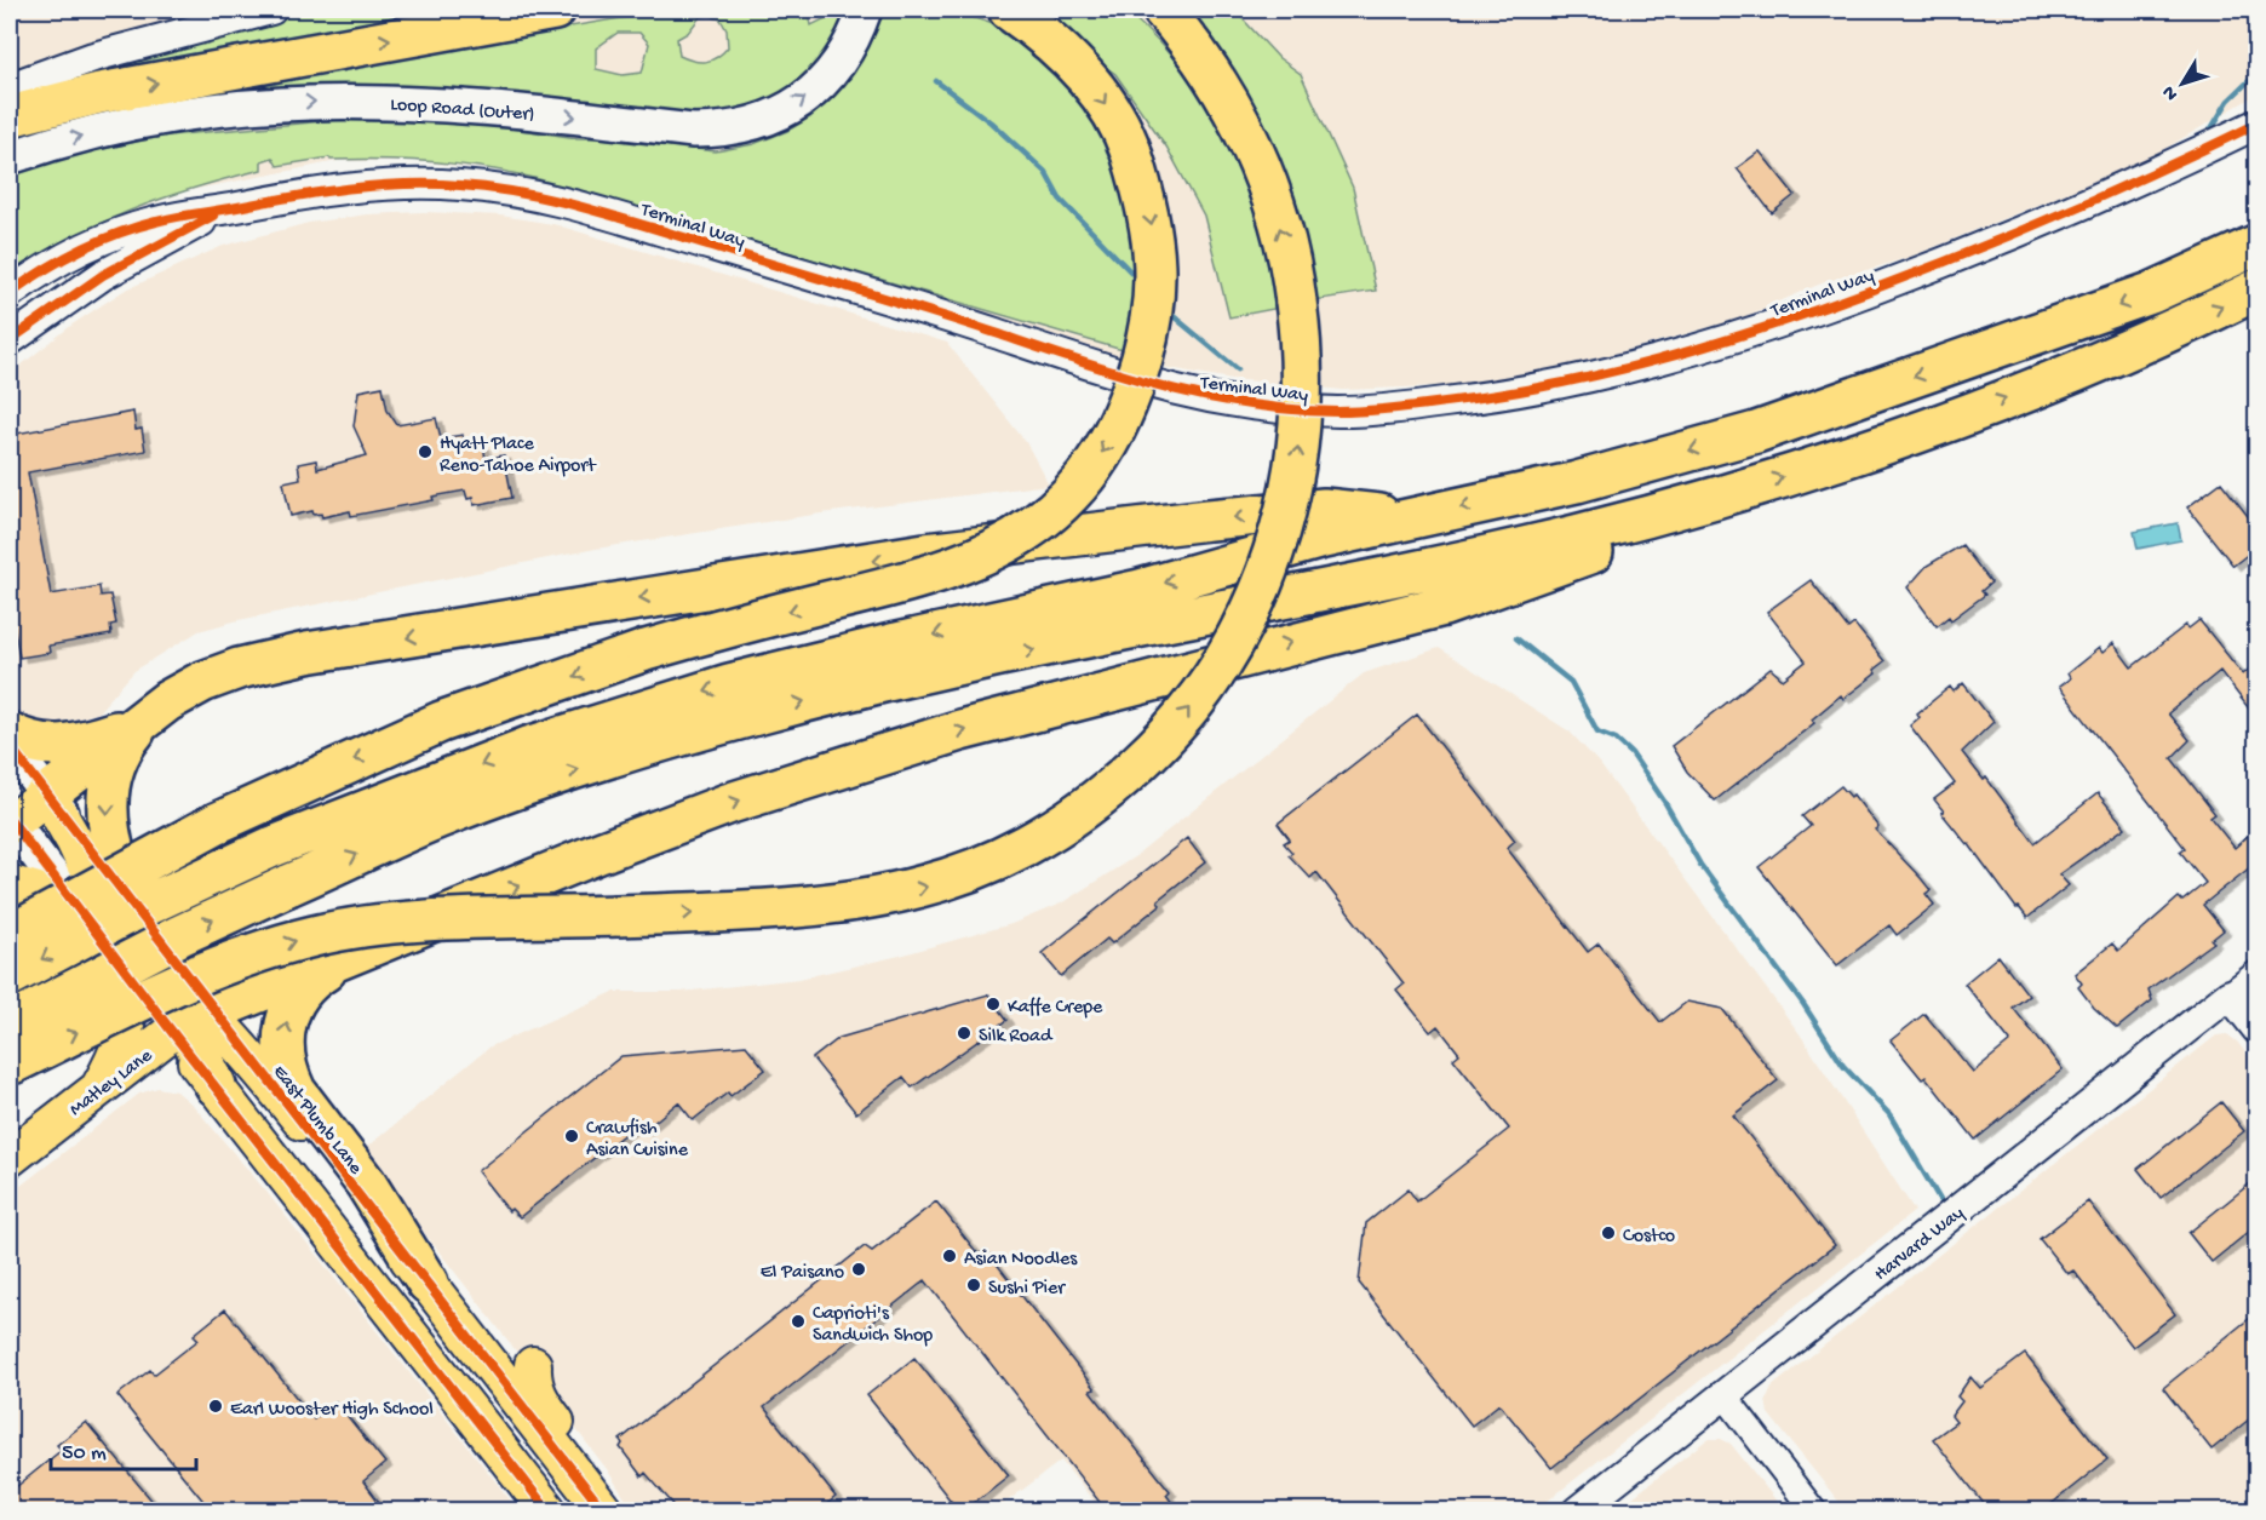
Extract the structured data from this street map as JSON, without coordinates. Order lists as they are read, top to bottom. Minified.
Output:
{"streets":{"main road":["Loop Road (Outer)","Matley Lane","East Plumb Lane"],"street":["Terminal Way","Harvard Way"]},"crossings":[["Matley Lane","East Plumb Lane"]],"one_way":["Loop Road (Outer)"],"places":["Hyatt Place Reno-Tahoe Airport","Kaffe Crepe","Silk Road","Crawfish Asian Cuisine","Costco","Asian Noodles","El Paisano","Sushi Pier","Caprioti's Sandwich Shop","Earl Wooster High School"],"scale_bar":"50 m","north":"bottom left"}
